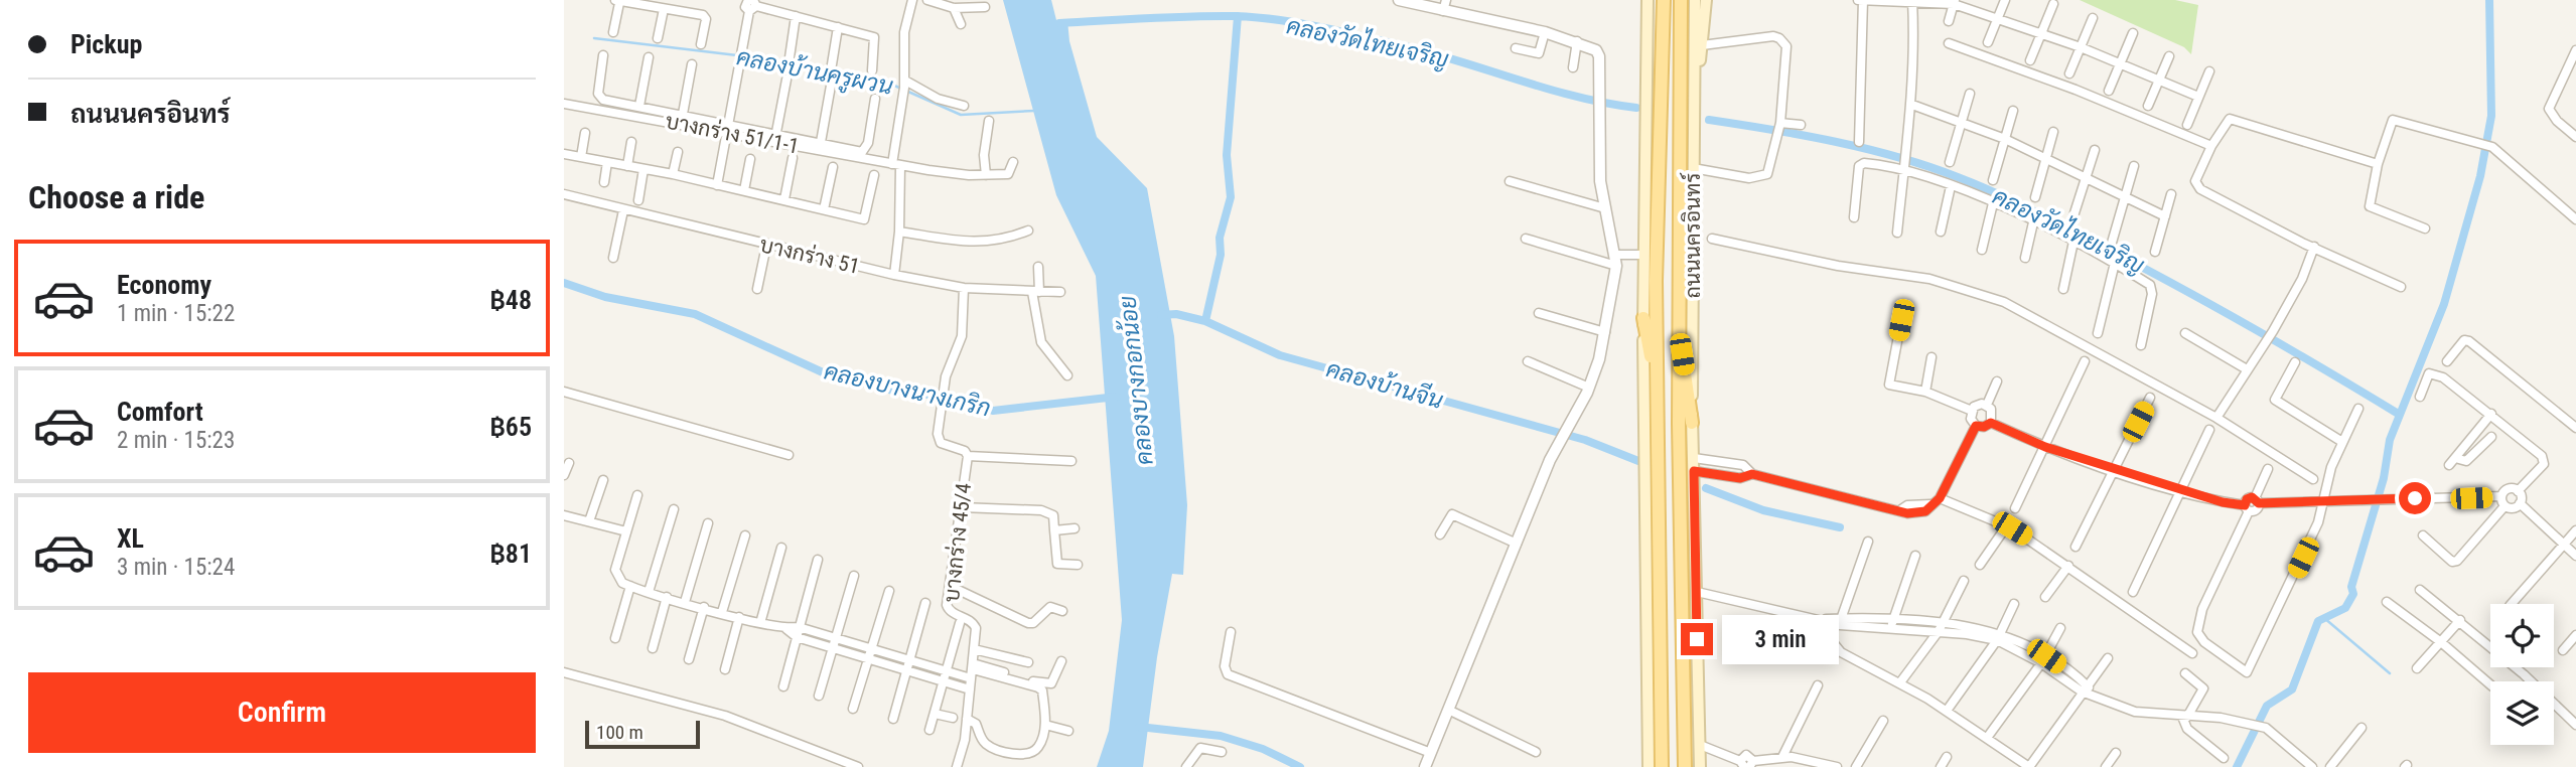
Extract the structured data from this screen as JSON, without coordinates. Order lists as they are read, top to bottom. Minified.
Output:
{"streets":{"main road":["ถนนนครอินทร์"],"street":["บางกร่าง 51/1-1","บางกร่าง 51","บางกร่าง 45/4"]},"crossings":[["บางกร่าง 51","บางกร่าง 45/4"]],"water":["คลองวัดไทยเจริญ","คลองบ้านครูผวน","คลองบางกอกน้อย","คลองบ้านจีน","คลองบางนางเกริก"],"scale_bar":"100 m","page":{"banner":["Pickup","ถนนนครอินทร์"],"heading":"Choose a ride","list":[{"name":"Economy","note":"1 min · 15:22","value":"฿48"},{"name":"Comfort","note":"2 min · 15:23","value":"฿65"},{"name":"XL","note":"3 min · 15:24","value":"฿81"}],"bubble":"3 min","buttons":"Confirm","scale":"100 m"}}
